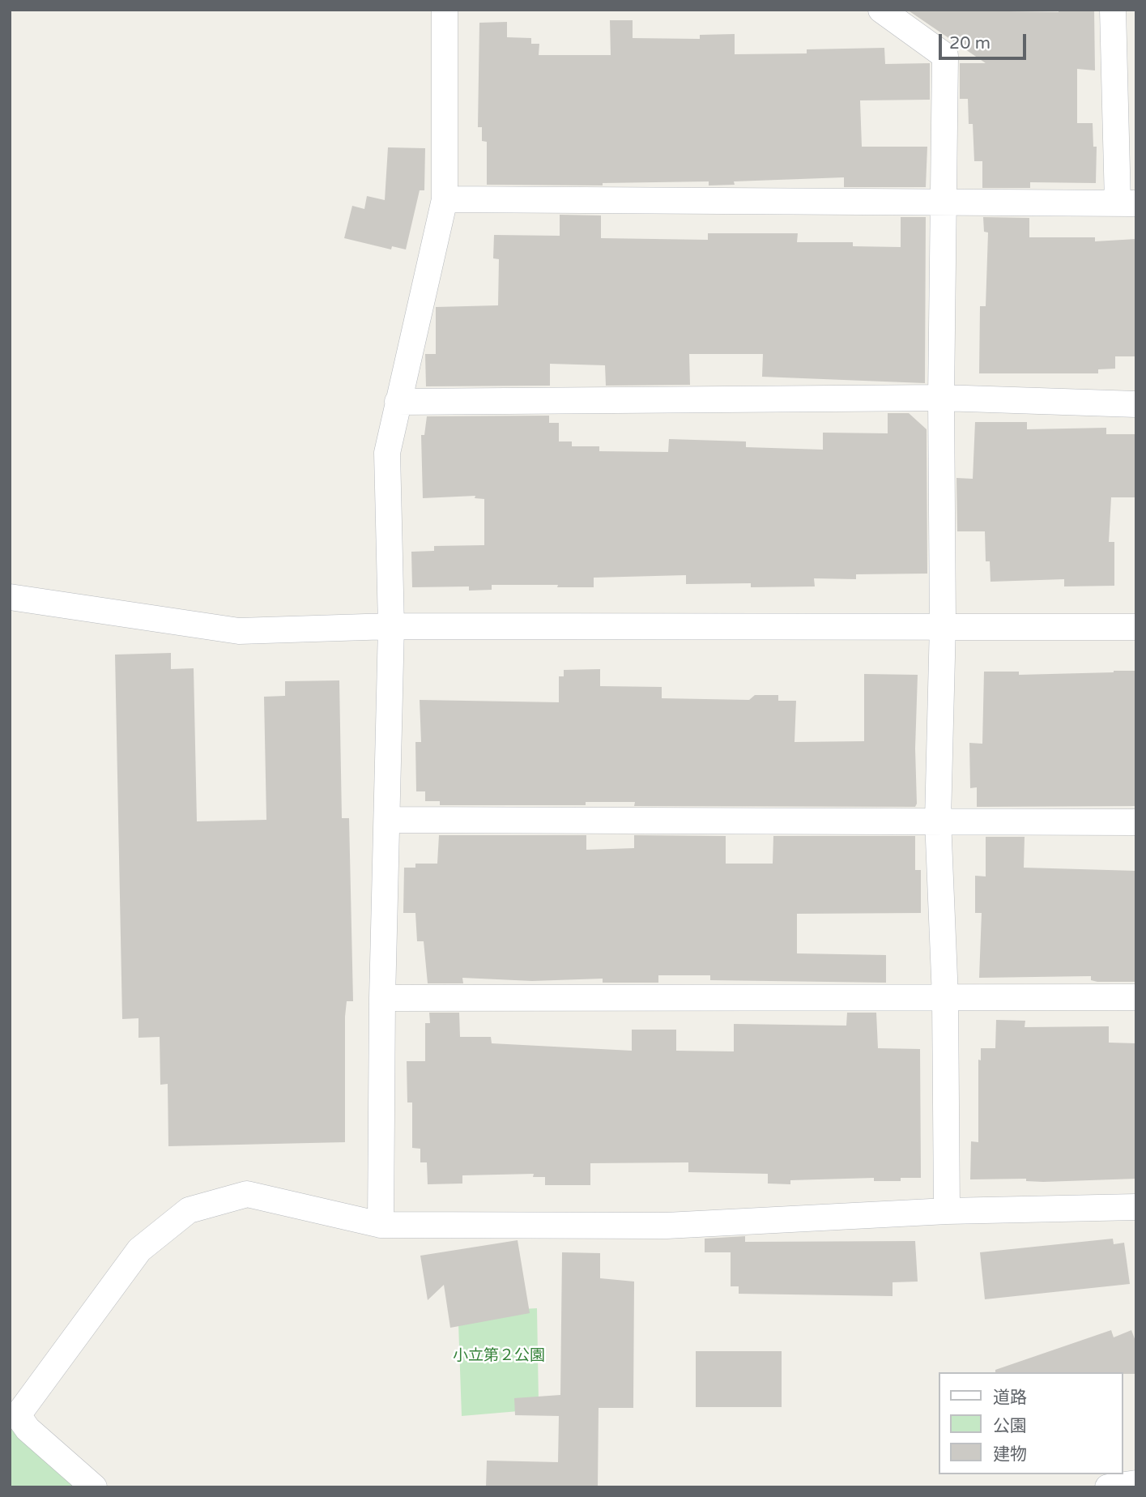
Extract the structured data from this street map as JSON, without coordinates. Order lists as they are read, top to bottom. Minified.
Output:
{"parks":["小立第２公園"],"legend":["道路","公園","建物"],"scale_bar":"20 m"}
